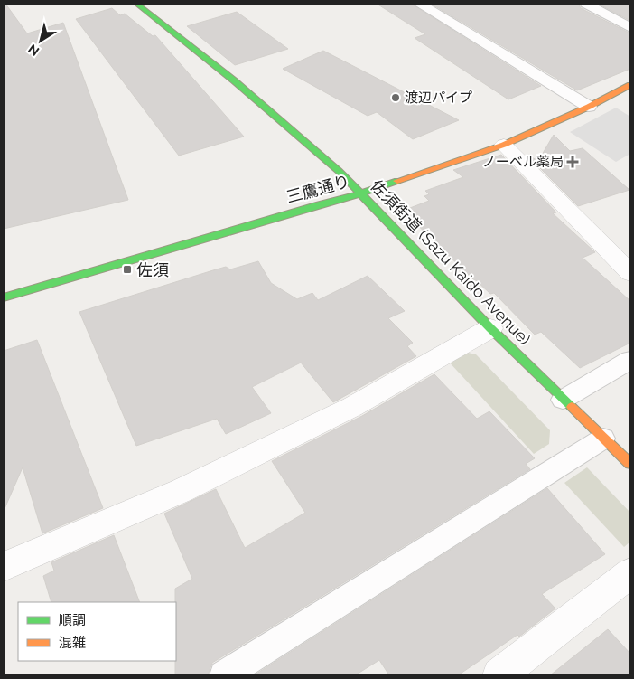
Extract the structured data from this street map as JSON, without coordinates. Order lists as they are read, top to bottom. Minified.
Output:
{"streets":{"street":["三鷹通り","佐須街道 (Sazu Kaido Avenue)"]},"crossings":[["三鷹通り","佐須街道 (Sazu Kaido Avenue)"]],"places":{"other":["渡辺パイプ"],"health":["ノーベル薬局"],"transit":["佐須"]},"legend":["順調","混雑"],"north":"bottom left"}
